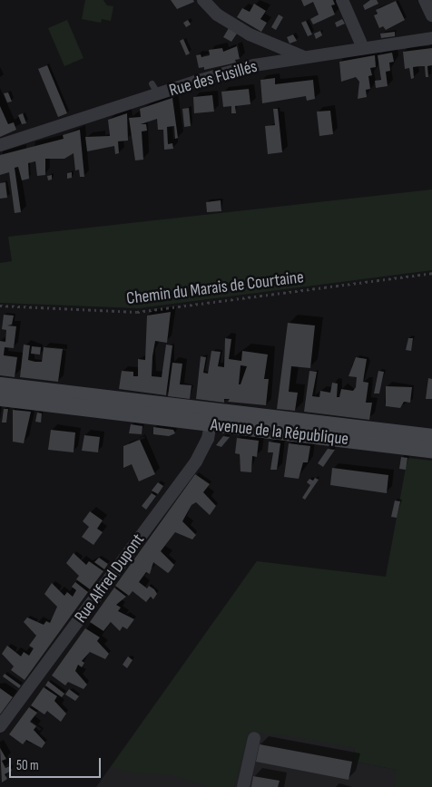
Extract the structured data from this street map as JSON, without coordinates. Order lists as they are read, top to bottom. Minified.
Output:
{"streets":{"main road":["Avenue de la République"],"street":["Rue des Fusillés","Rue Alfred Dupont"],"path":["Chemin du Marais de Courtaine"]},"crossings":[["Avenue de la République","Rue Alfred Dupont"]],"scale_bar":"50 m"}
